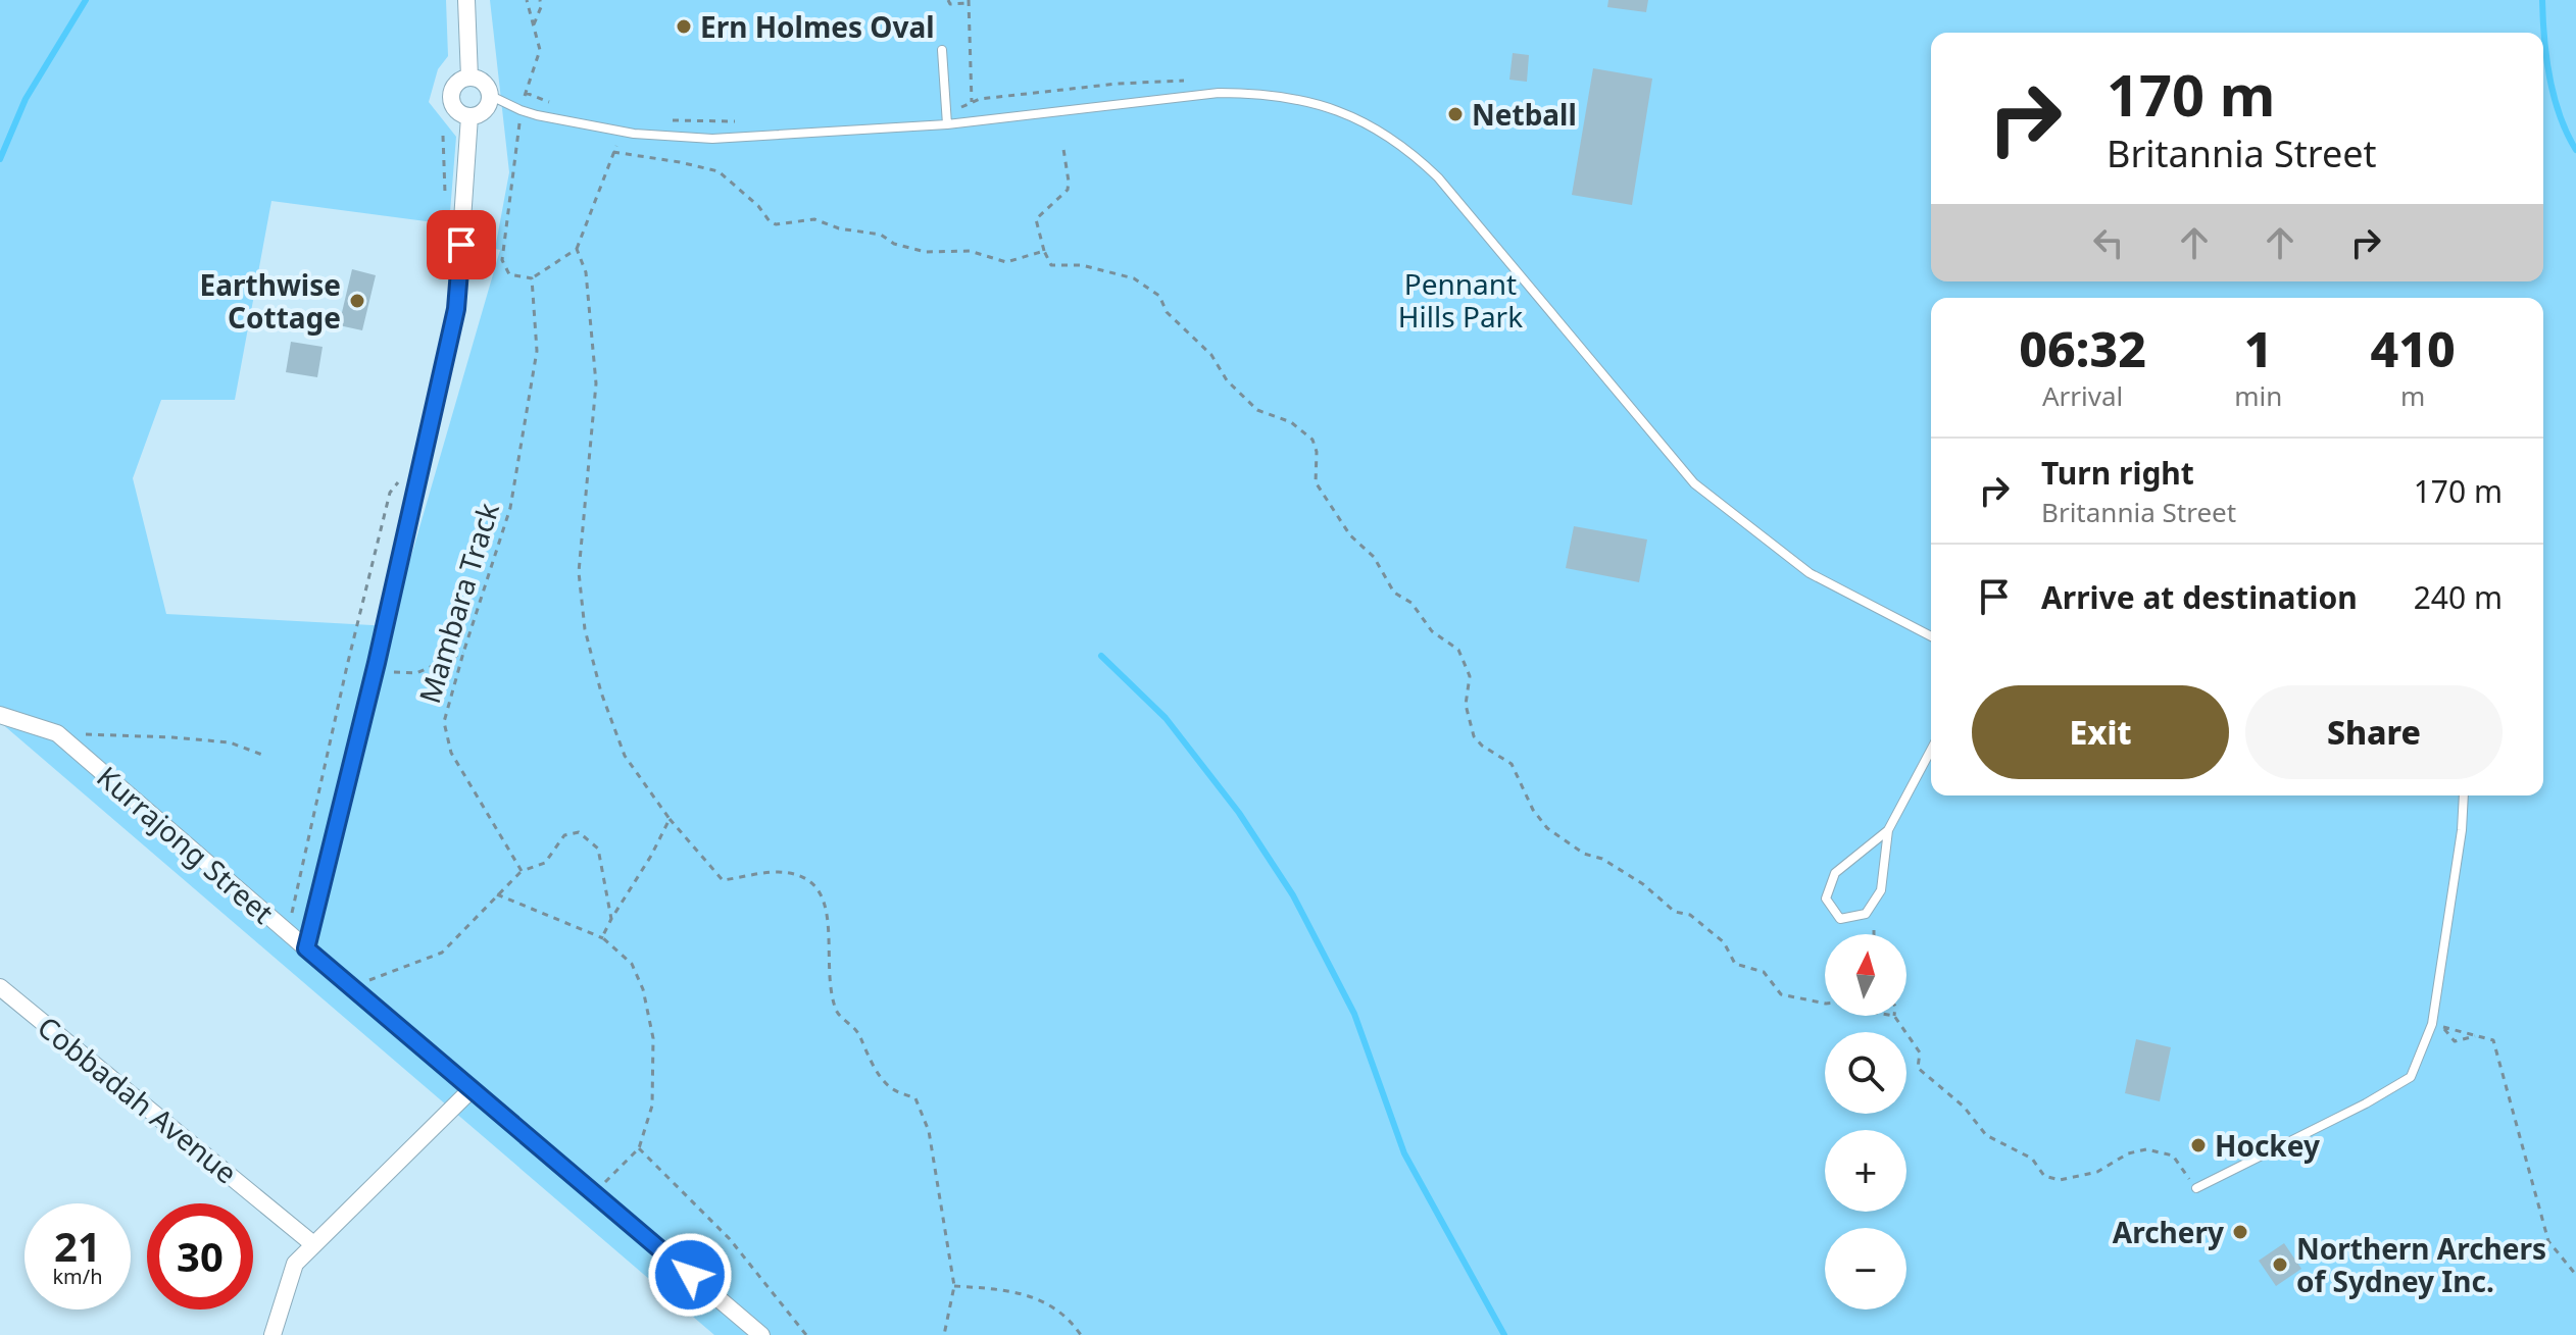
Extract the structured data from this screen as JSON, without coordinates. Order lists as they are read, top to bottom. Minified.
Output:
{"streets":{"street":["Kurrajong Street","Cobbadah Avenue"],"path":["Mambara Track"]},"parks":["Pennant Hills Park"],"places":["Ern Holmes Oval","Netball","Earthwise Cottage","Hockey","Archery","Northern Archers of Sydney Inc."],"north":"top","page":{"turn":["170 m","Britannia Street"],"eta":["06:32","Arrival","1","min","410","m"],"list":[{"name":"Turn right","note":"Britannia Street","value":"170 m"},{"name":"Arrive at destination","value":"240 m"}],"buttons":["Exit","Share"],"map_buttons":["+","−"],"speed":"21 km/h","limit":"30"}}
